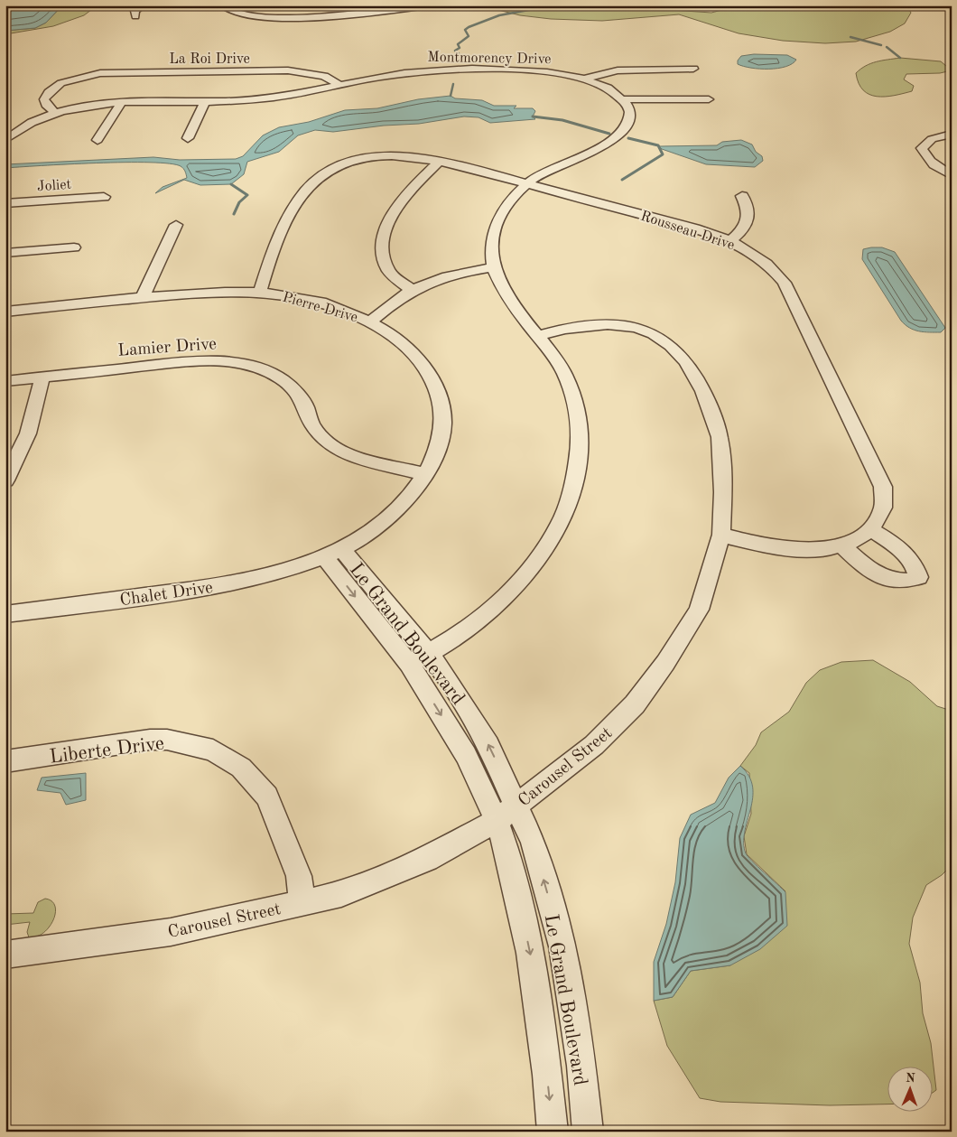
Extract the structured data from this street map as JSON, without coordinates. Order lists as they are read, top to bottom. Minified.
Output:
{"streets":{"street":["Montmorency Drive","La Roi Drive","Joliet","Rousseau Drive","Pierre Drive","Lamier Drive","Chalet Drive","Le Grand Boulevard","Liberte Drive","Carousel Street"]},"crossings":[["Montmorency Drive","La Roi Drive"],["Rousseau Drive","Pierre Drive"],["Rousseau Drive","Carousel Street"],["Pierre Drive","Lamier Drive"],["Pierre Drive","Chalet Drive"],["Pierre Drive","Le Grand Boulevard"],["Chalet Drive","Le Grand Boulevard"],["Le Grand Boulevard","Carousel Street"],["Liberte Drive","Carousel Street"]],"north":"top"}
